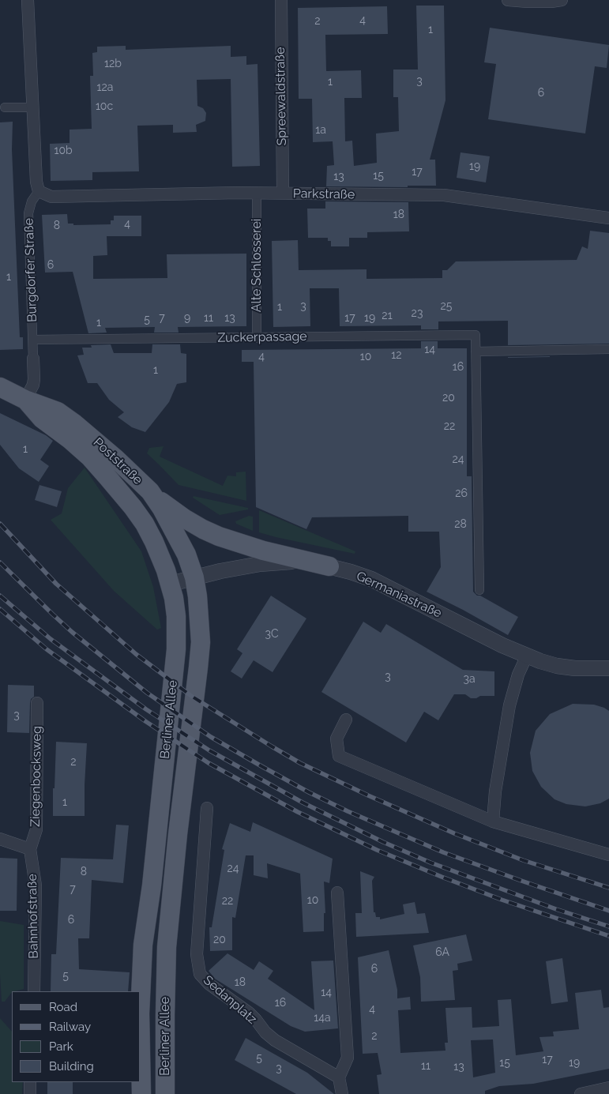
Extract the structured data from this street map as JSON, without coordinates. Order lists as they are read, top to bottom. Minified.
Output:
{"streets":{"main road":["Poststraße","Berliner Allee"],"street":["Spreewaldstraße","Parkstraße","Alte Schlosserei","Burgdorfer Straße","Zuckerpassage","Germaniastraße","Ziegenbocksweg","Bahnhofstraße","Sedanplatz"]},"crossings":[["Spreewaldstraße","Parkstraße"],["Parkstraße","Alte Schlosserei"],["Parkstraße","Burgdorfer Straße"],["Alte Schlosserei","Zuckerpassage"],["Burgdorfer Straße","Zuckerpassage"],["Burgdorfer Straße","Poststraße"],["Burgdorfer Straße","Berliner Allee"],["Poststraße","Germaniastraße"],["Poststraße","Berliner Allee"],["Germaniastraße","Berliner Allee"],["Ziegenbocksweg","Bahnhofstraße"]],"house_numbers":["4","2","1","12b","3","1","12a","6","10c","1a","10b","19","17","15","13","18","4","8","6","1","3","25","1","23","21","7","9","11","13","17","19","5","1","14","12","4","10","16","1","20","22","1","24","26","28","3C","3","3a","3","2","1","24","8","7","10","22","6","20","6A","6","5","18","14","16","4","14a","2","5","17","15","19","11","13","3"],"legend":["Road","Railway","Park","Building"]}
